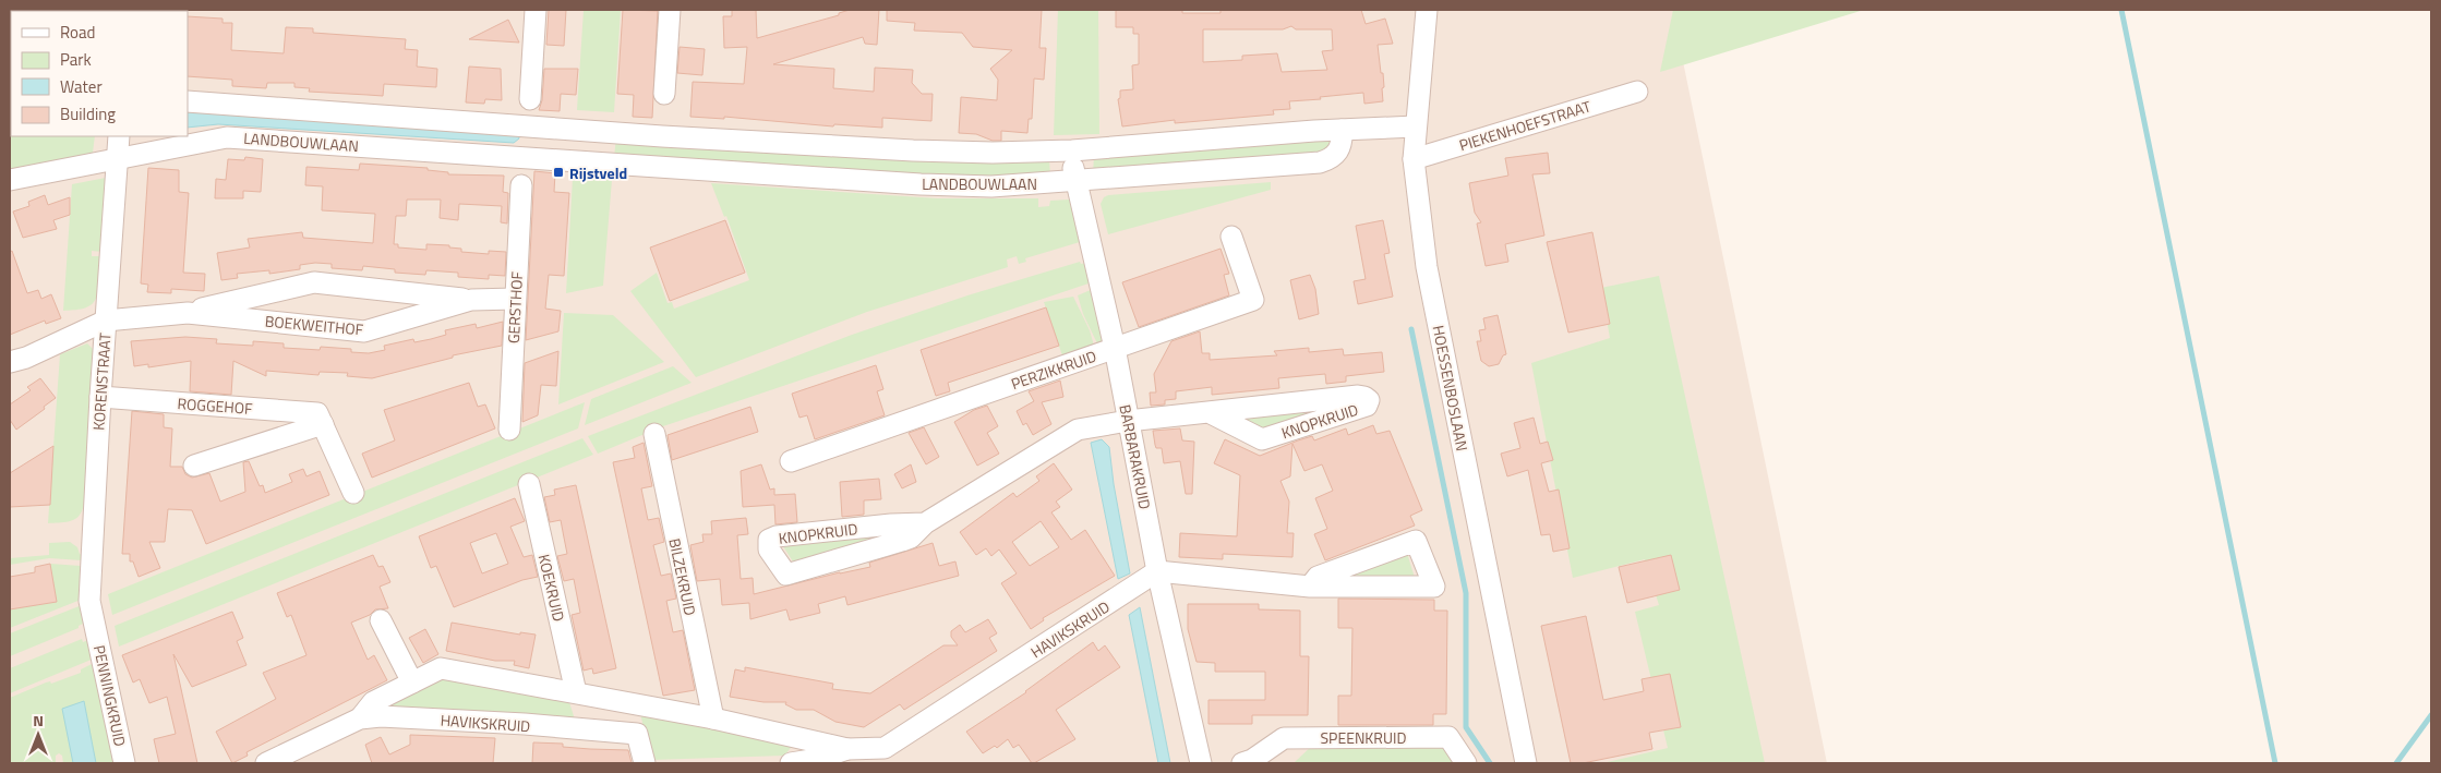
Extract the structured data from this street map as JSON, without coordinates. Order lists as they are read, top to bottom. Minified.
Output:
{"streets":{"street":["PIEKENHOEFSTRAAT","LANDBOUWLAAN","GERSTHOF","BOEKWEITHOF","PERZIKKRUID","KORENSTRAAT","HOESSENBOSLAAN","ROGGEHOF","KNOPKRUID","BARBARAKRUID","BILZEKRUID","KOEKRUID","HAVIKSKRUID","PENNINGKRUID","SPEENKRUID"]},"crossings":[["PIEKENHOEFSTRAAT","HOESSENBOSLAAN"],["LANDBOUWLAAN","KORENSTRAAT"],["LANDBOUWLAAN","HOESSENBOSLAAN"],["LANDBOUWLAAN","BARBARAKRUID"],["GERSTHOF","BOEKWEITHOF"],["BOEKWEITHOF","KORENSTRAAT"],["PERZIKKRUID","BARBARAKRUID"],["KORENSTRAAT","ROGGEHOF"],["KORENSTRAAT","PENNINGKRUID"],["KNOPKRUID","BARBARAKRUID"],["BARBARAKRUID","HAVIKSKRUID"],["BILZEKRUID","HAVIKSKRUID"],["KOEKRUID","HAVIKSKRUID"]],"places":{"transit":["Rijstveld"]},"legend":["Road","Park","Water","Building"],"north":"top"}
